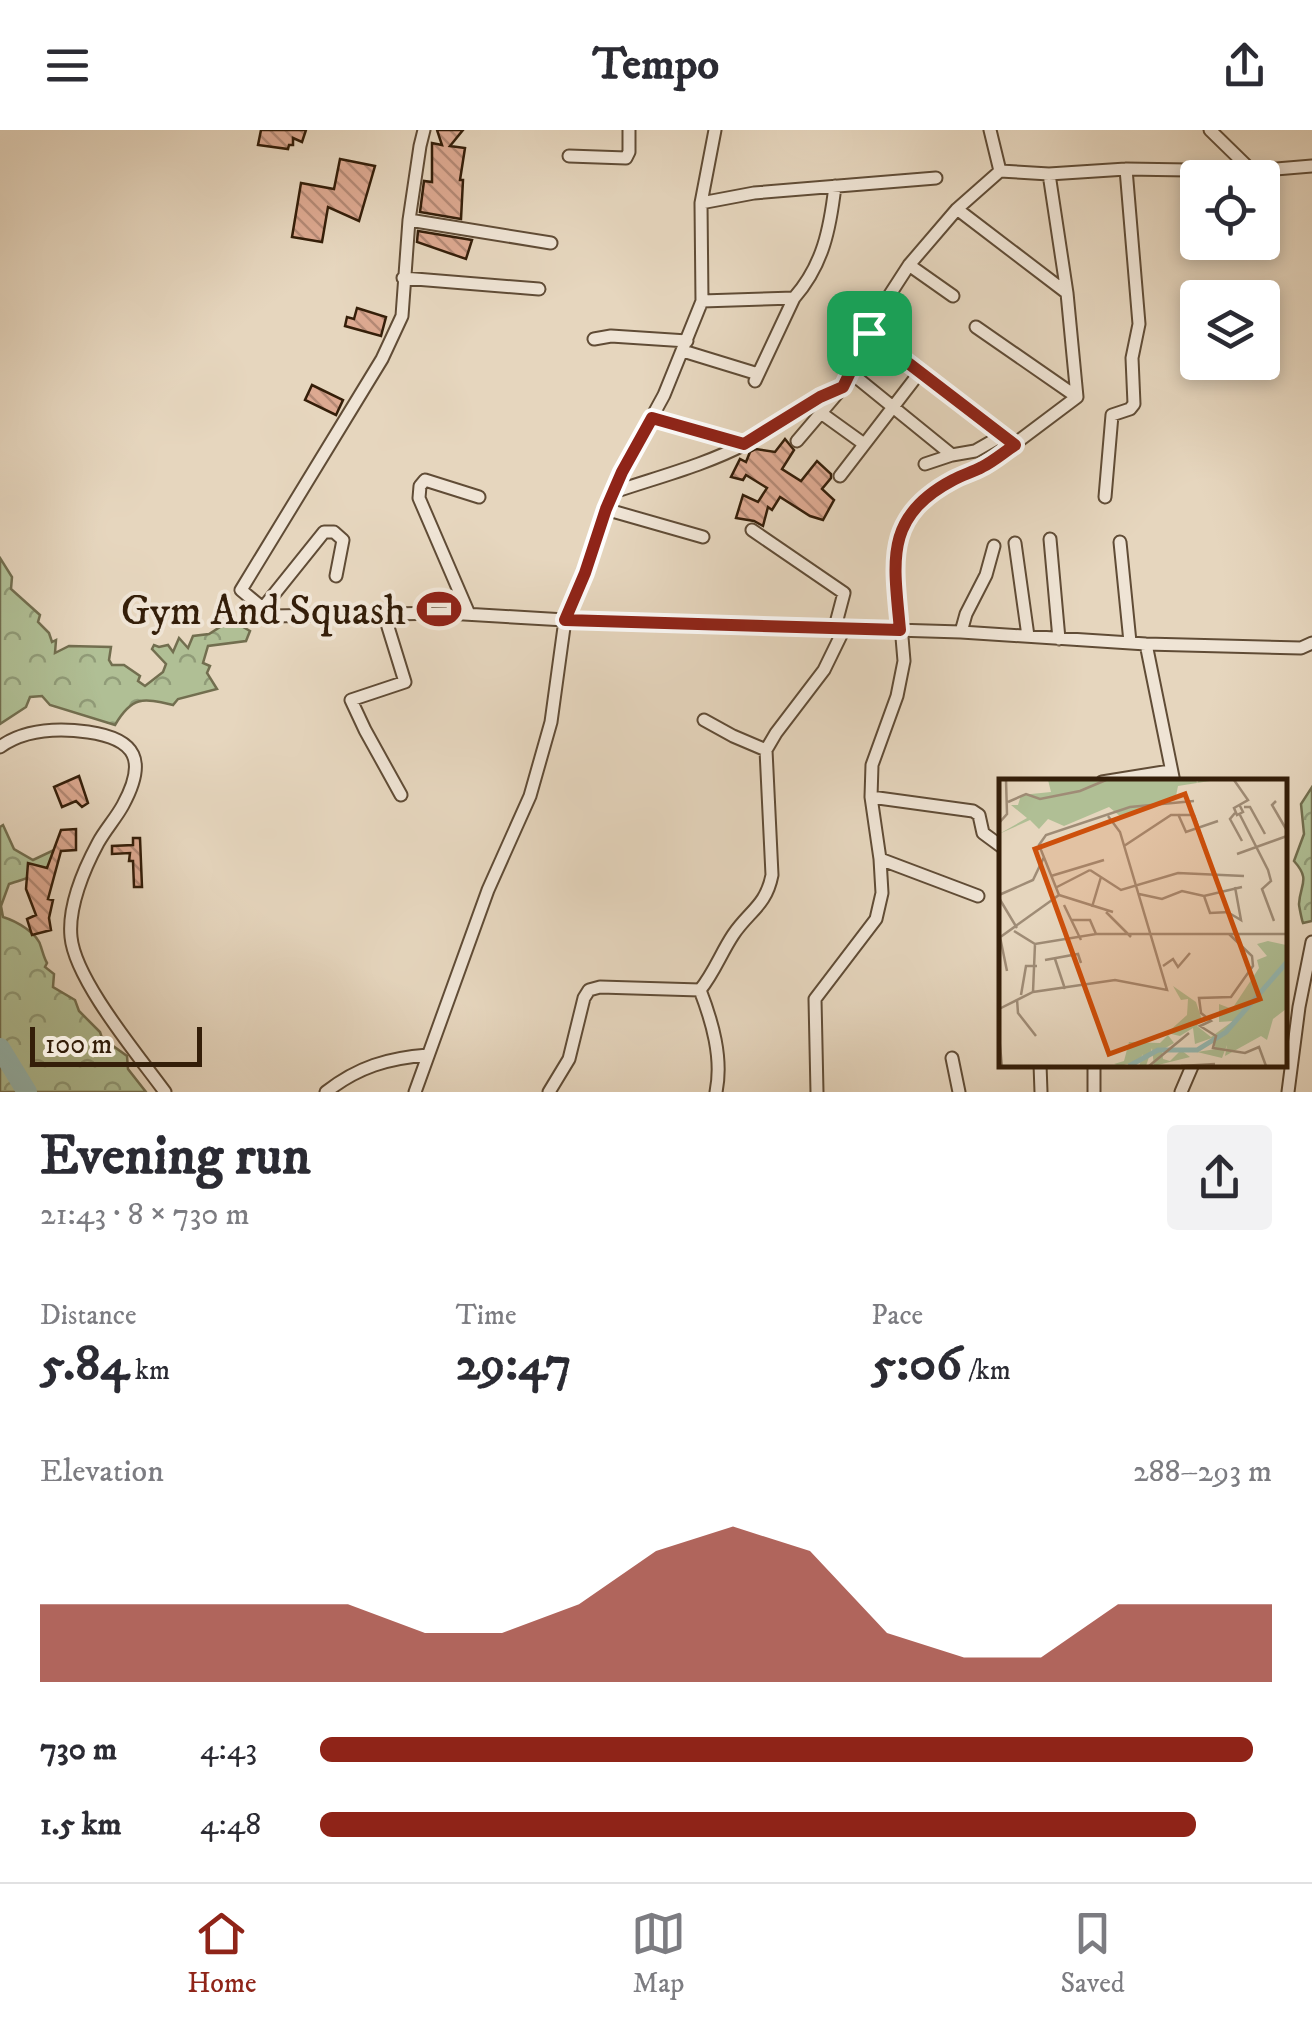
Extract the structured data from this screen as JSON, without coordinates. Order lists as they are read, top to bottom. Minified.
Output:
{"places":{"sports":["Gym And Squash"]},"scale_bar":"100 m","page":{"header":"Tempo","scale":"100 m","heading":["Evening run","21:43 · 8 × 730 m"],"stats":[["Distance","5.84 km"],["Time","29:47"],["Pace","5:06 /km"]],"chart":["Elevation","288–293 m"],"list":[{"name":"730 m","note":"4:43"},{"name":"1.5 km","note":"4:48"}],"tabs":["Home","Map","Saved"]}}
